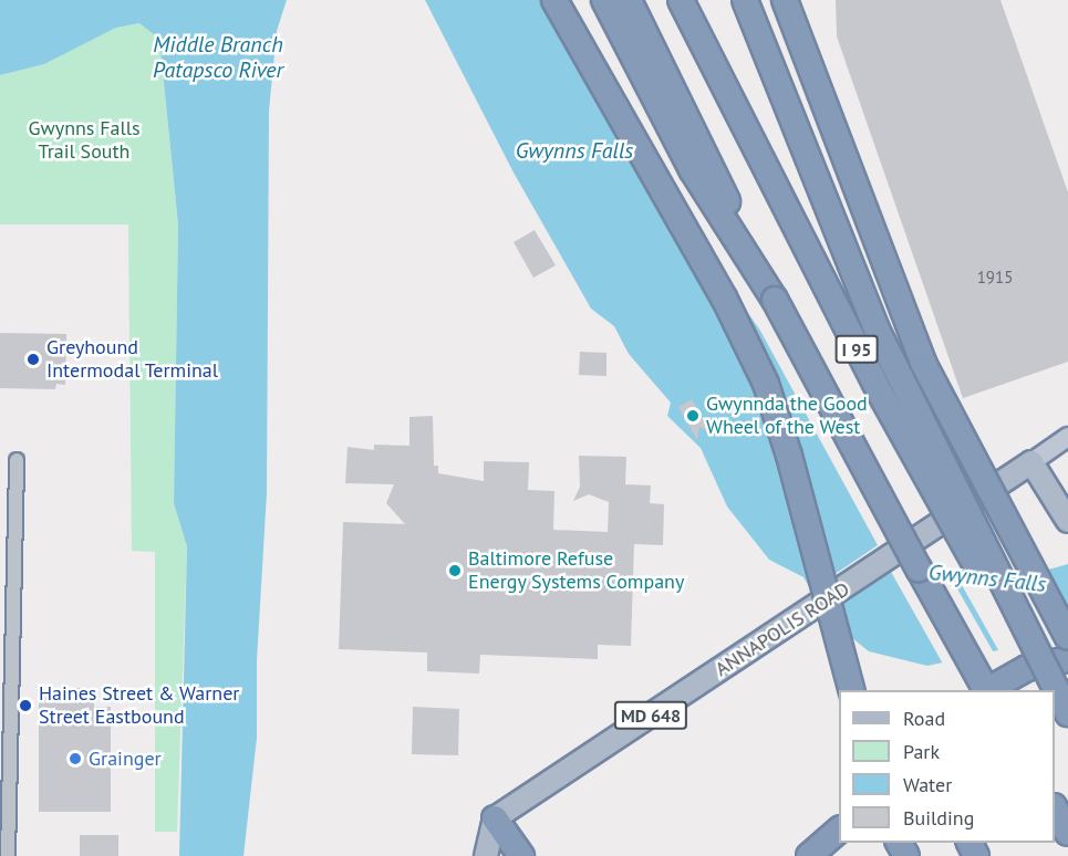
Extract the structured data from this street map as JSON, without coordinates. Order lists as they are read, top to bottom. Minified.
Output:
{"streets":{"highway":["I 95"],"main road":["ANNAPOLIS ROAD","MD 648"]},"water":["Middle Branch Patapsco River","Gwynns Falls"],"parks":["Gwynns Falls Trail South"],"places":["Greyhound Intermodal Terminal","Gwynnda the Good Wheel of the West","Baltimore Refuse Energy Systems Company","Haines Street & Warner Street Eastbound","Grainger"],"house_numbers":["1915"],"legend":["Road","Park","Water","Building"]}
